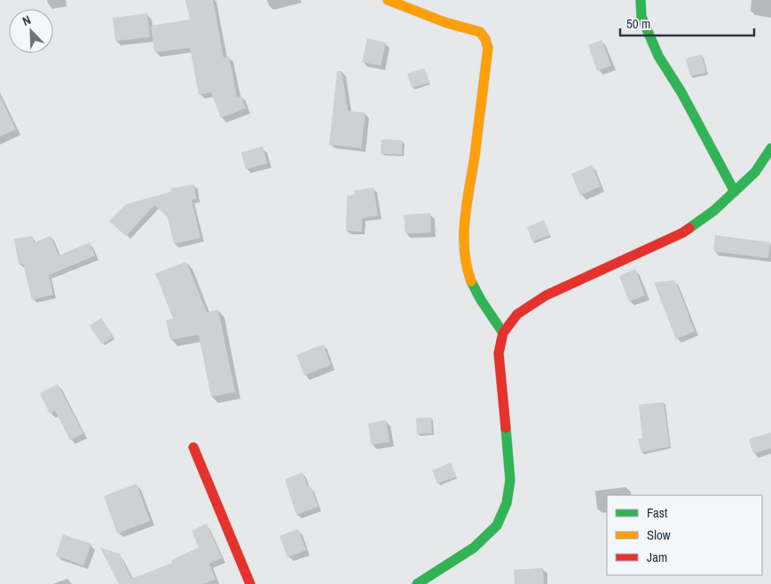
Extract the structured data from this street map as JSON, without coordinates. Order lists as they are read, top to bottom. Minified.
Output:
{"legend":["Fast","Slow","Jam"],"scale_bar":"50 m","north":"top left"}
